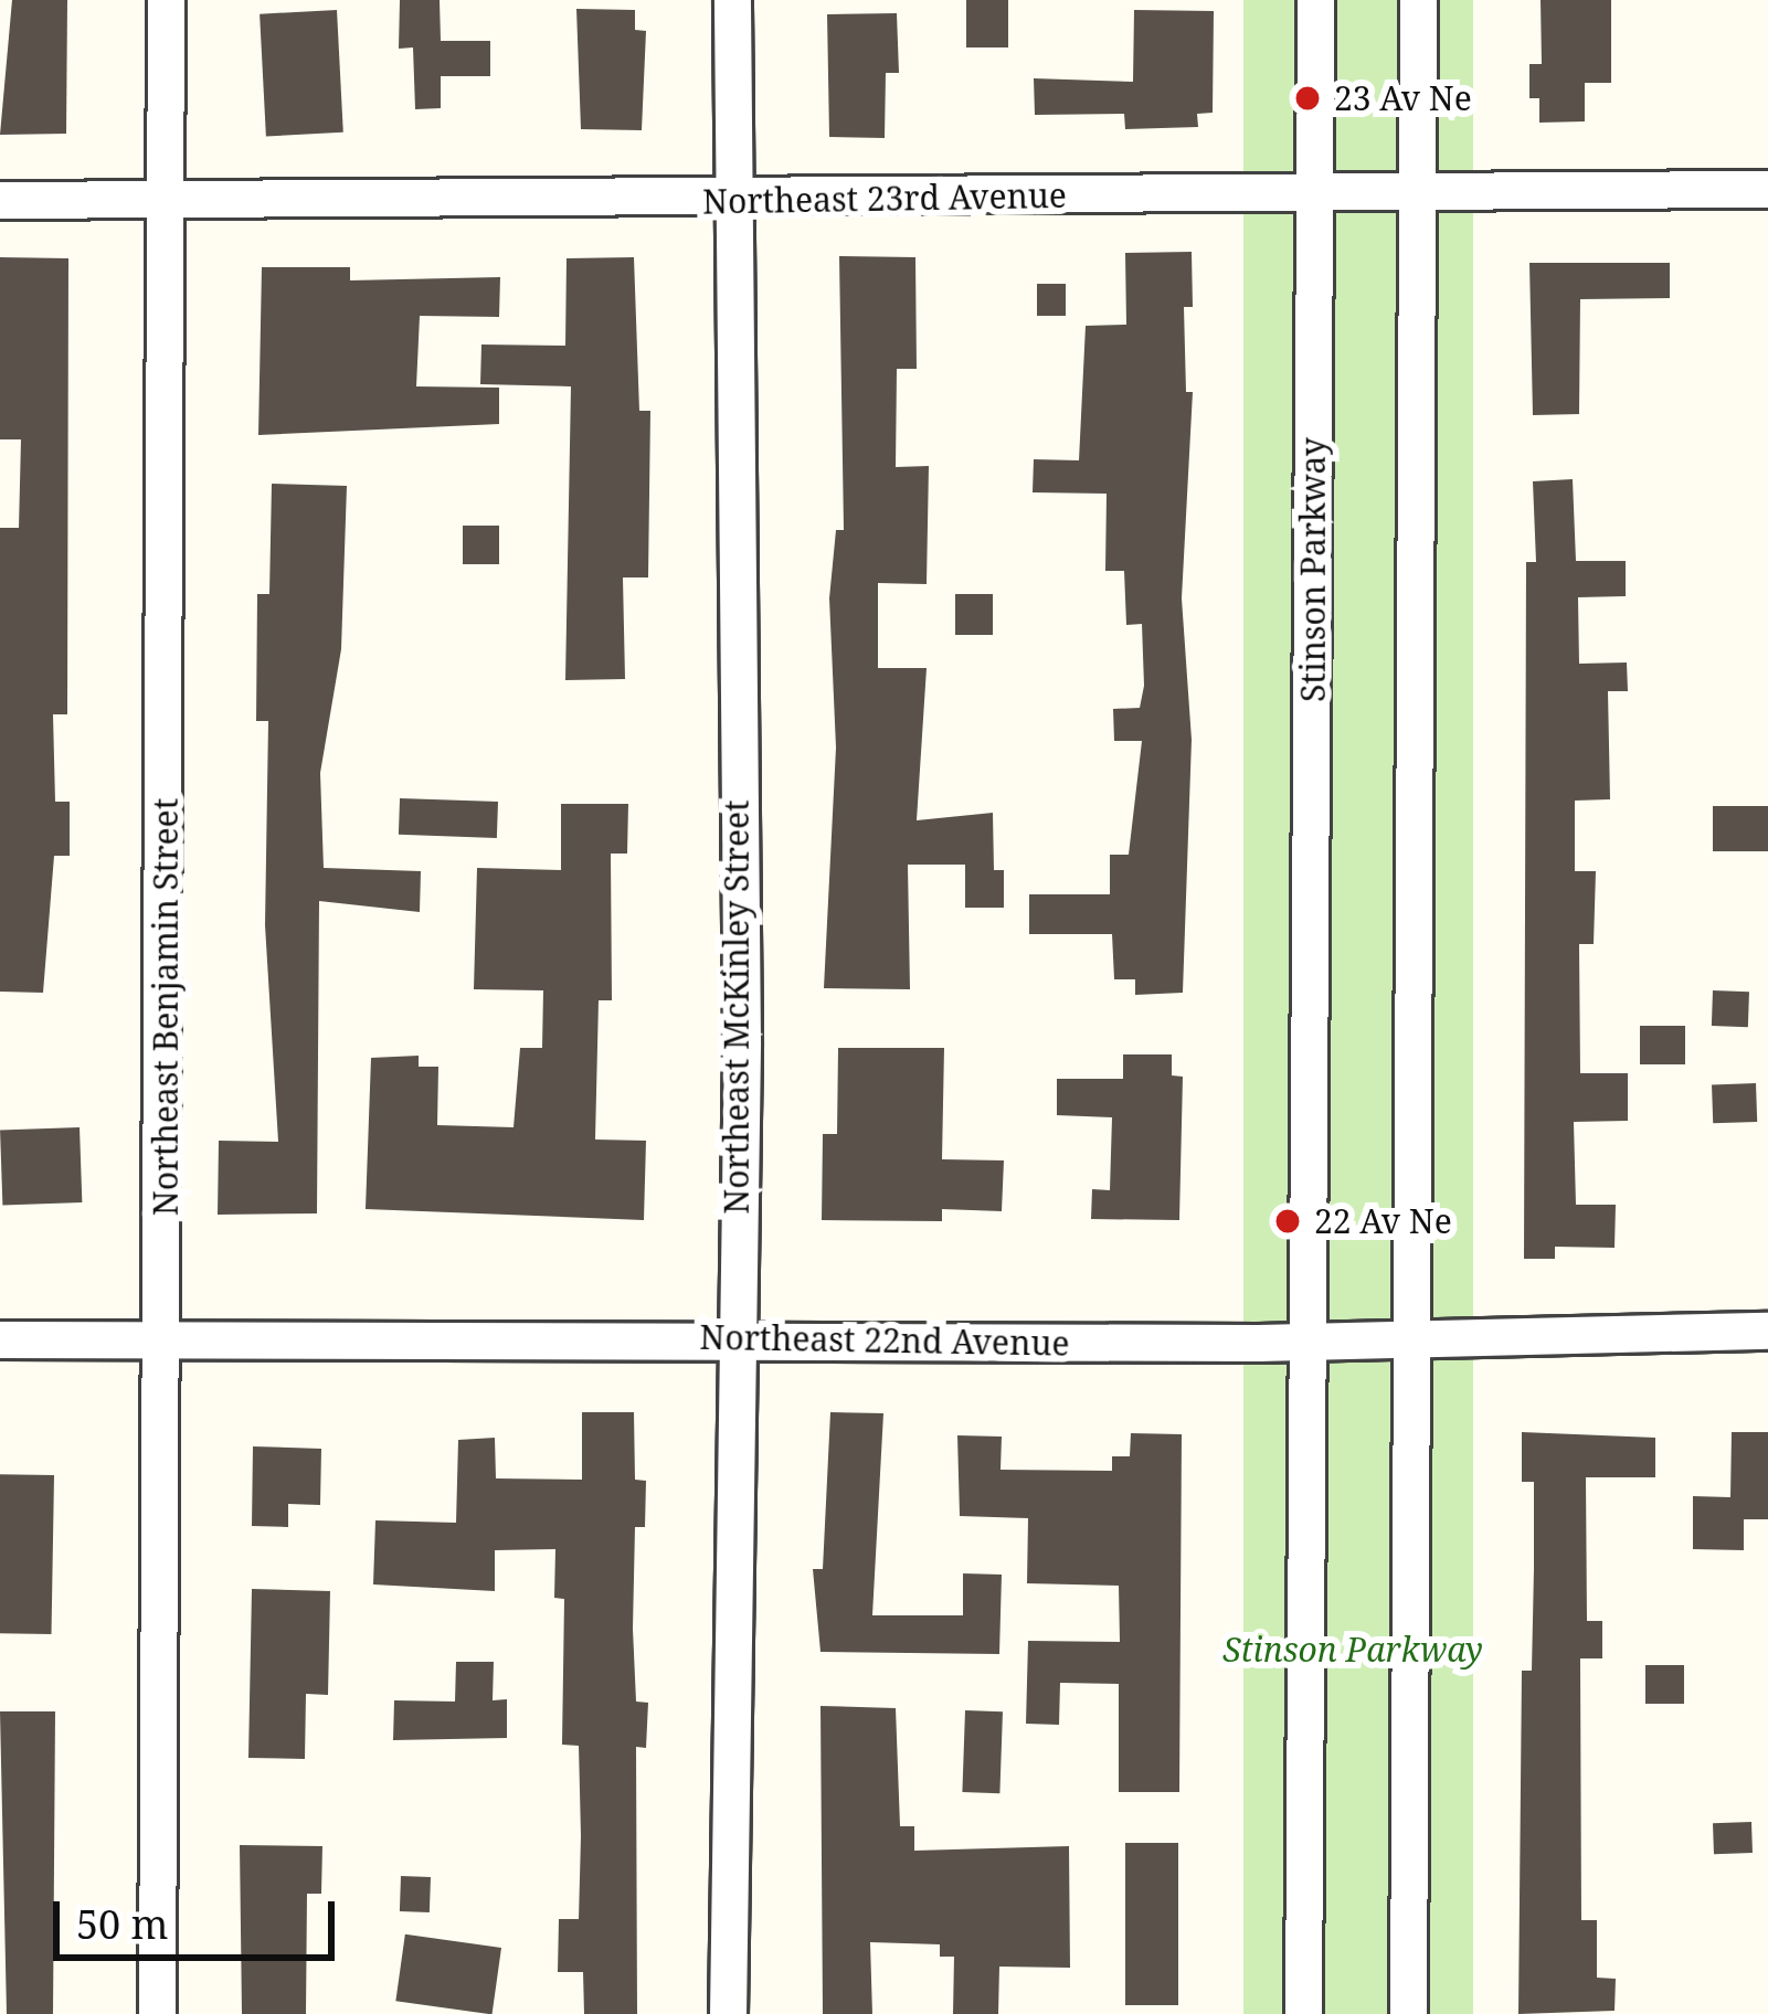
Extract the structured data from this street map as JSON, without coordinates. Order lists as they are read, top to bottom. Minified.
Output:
{"streets":{"street":["Northeast 23rd Avenue","Stinson Parkway","Northeast Benjamin Street","Northeast McKinley Street","Northeast 22nd Avenue"]},"crossings":[["Northeast 23rd Avenue","Stinson Parkway"],["Northeast 23rd Avenue","Northeast Benjamin Street"],["Northeast 23rd Avenue","Northeast McKinley Street"],["Stinson Parkway","Northeast 22nd Avenue"],["Northeast Benjamin Street","Northeast 22nd Avenue"],["Northeast McKinley Street","Northeast 22nd Avenue"]],"parks":["Stinson Parkway"],"places":["23 Av Ne","22 Av Ne"],"scale_bar":"50 m"}
